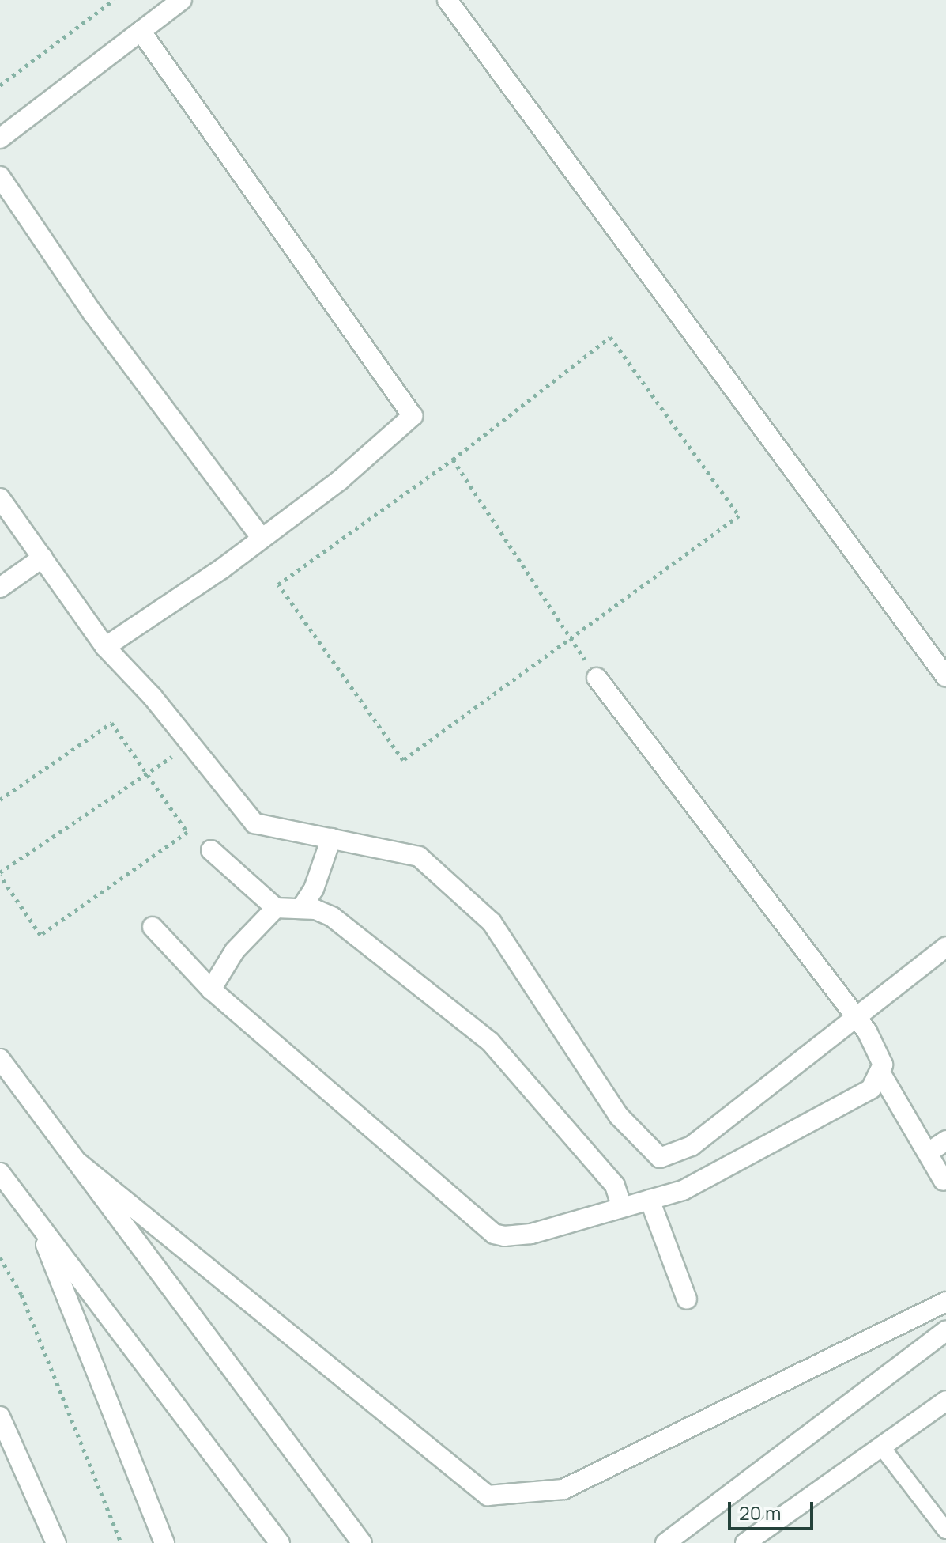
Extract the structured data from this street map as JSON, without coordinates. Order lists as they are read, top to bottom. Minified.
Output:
{"scale_bar":"20 m"}
